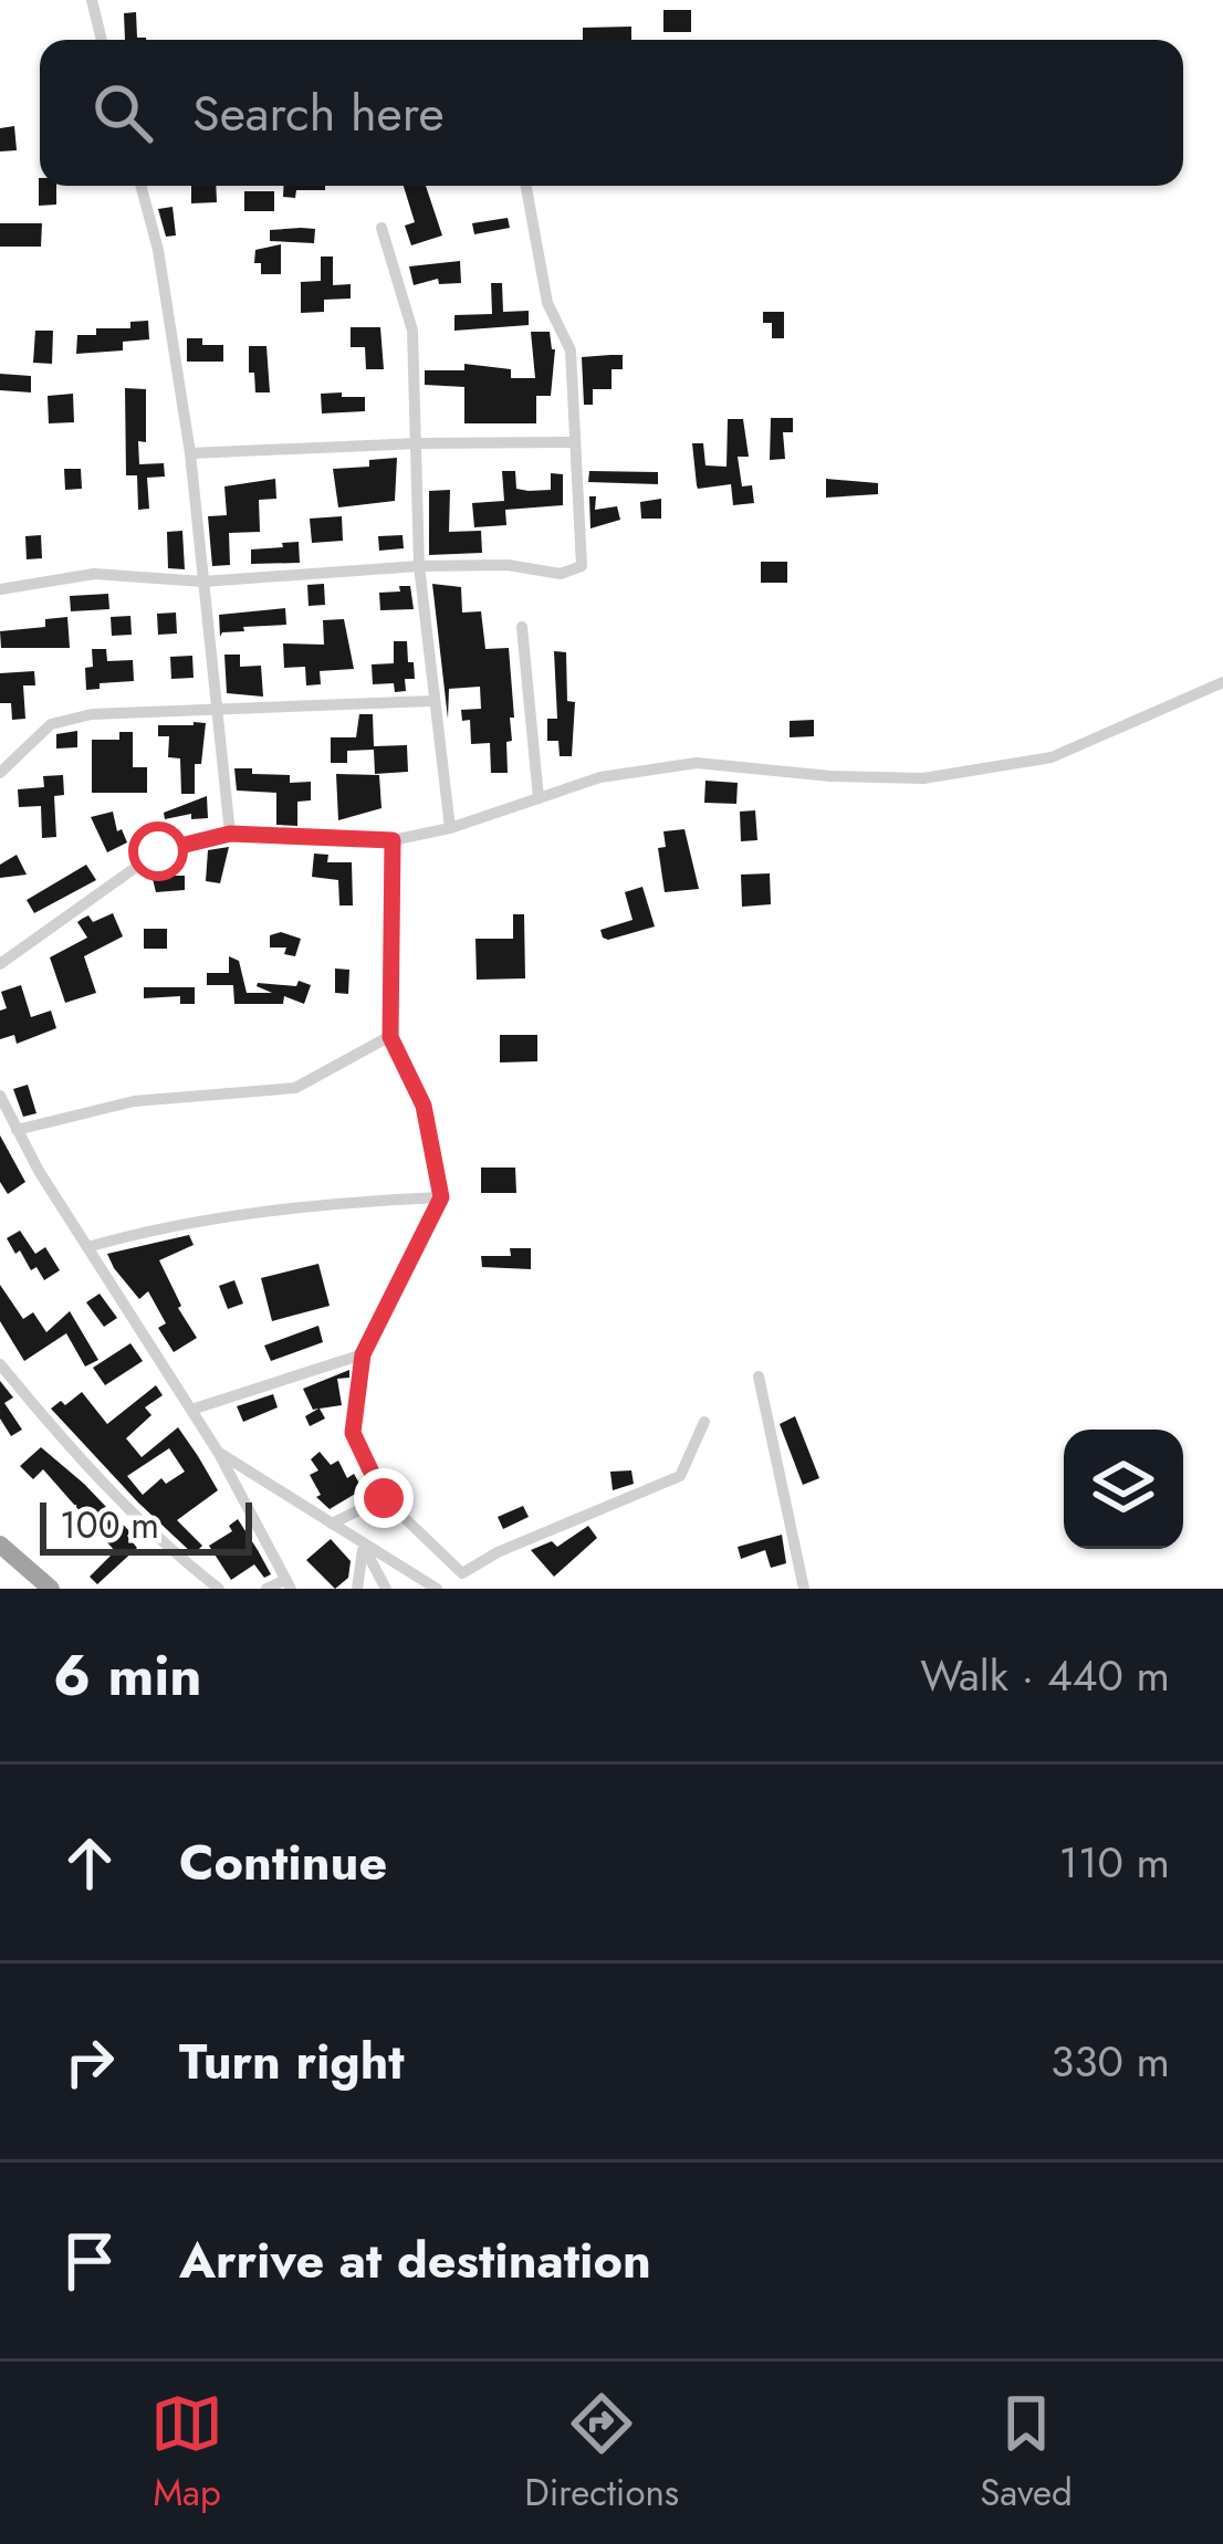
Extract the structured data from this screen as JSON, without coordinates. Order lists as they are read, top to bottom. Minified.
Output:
{"scale_bar":"100 m","page":{"search":"Search here","scale":"100 m","heading":["6 min","Walk · 440 m"],"list":[["Continue","110 m"],["Turn right","330 m"],"Arrive at destination"],"nav":["Map","Directions","Saved"]}}
